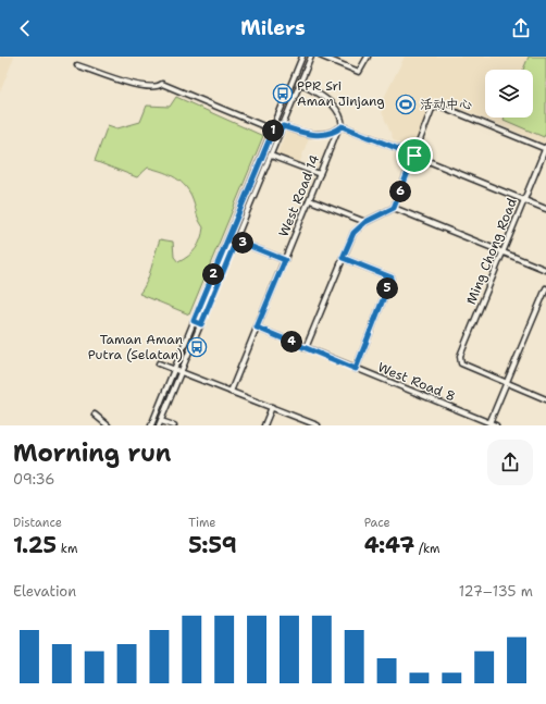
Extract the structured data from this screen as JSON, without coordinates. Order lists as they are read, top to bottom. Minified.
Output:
{"streets":{"street":["West Road 14","Ming Chong Road","West Road 8"]},"crossings":[["West Road 14","West Road 8"]],"places":{"bus stop":["PPR Sri Aman Jinjang","Taman Aman Putra (Selatan)"],"sports":["活动中心"]},"page":{"header":"Milers","pins":["1","6","3","2","5","4"],"heading":["Morning run","09:36"],"stats":[["Distance","1.25 km"],["Time","5:59"],["Pace","4:47 /km"]],"chart":["Elevation","127–135 m"]}}
